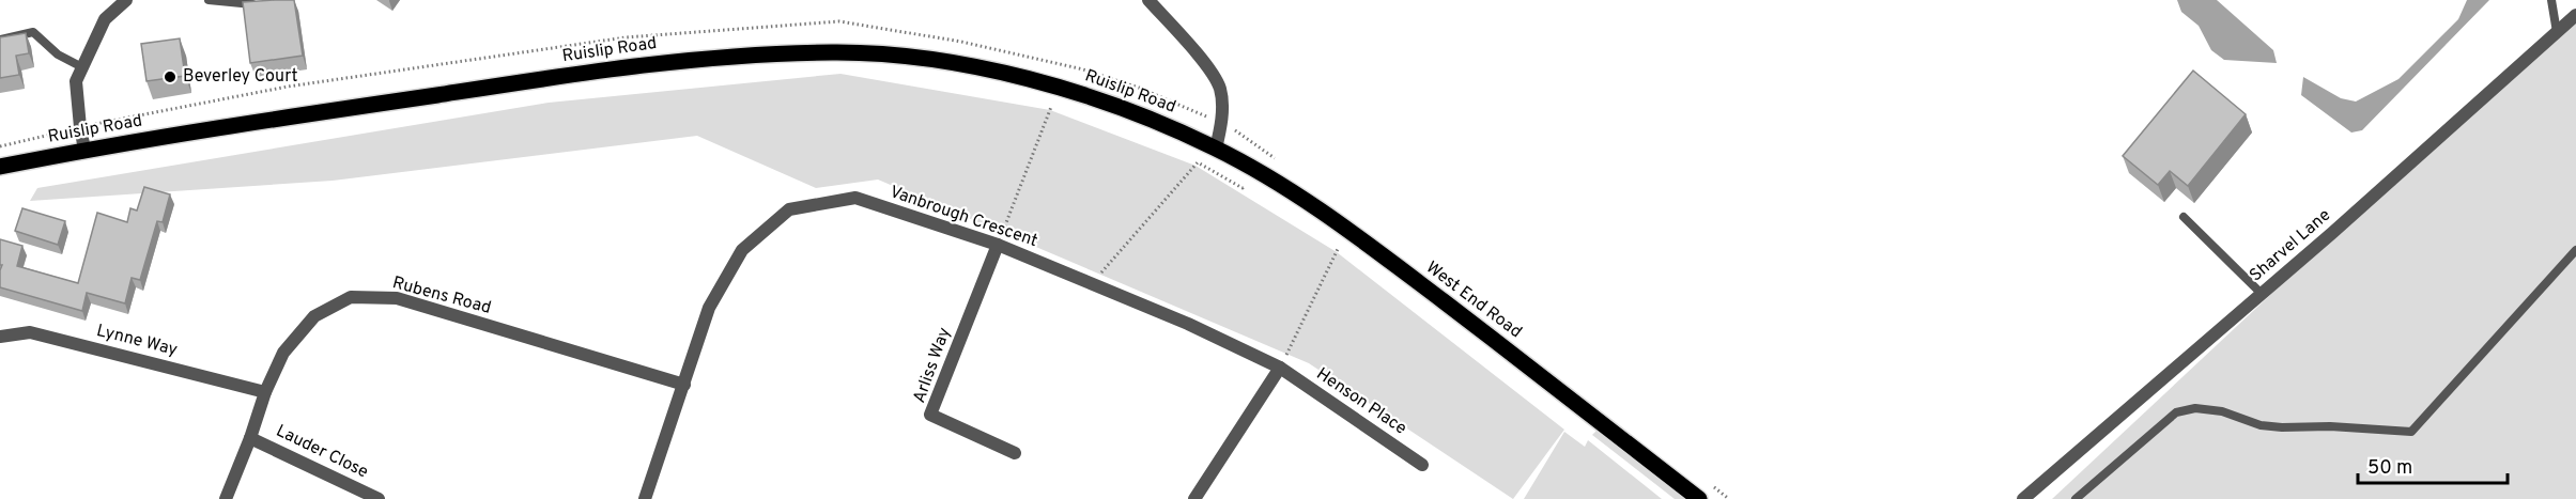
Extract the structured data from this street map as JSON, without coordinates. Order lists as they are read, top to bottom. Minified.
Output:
{"streets":{"main road":["Ruislip Road","West End Road"],"street":["Vanbrough Crescent","Sharvel Lane","Rubens Road","Lynne Way","Arliss Way","Henson Place","Lauder Close"]},"crossings":[["Ruislip Road","West End Road"],["Vanbrough Crescent","Rubens Road"],["Vanbrough Crescent","Arliss Way"],["Vanbrough Crescent","Henson Place"],["Rubens Road","Lynne Way"],["Rubens Road","Lauder Close"]],"places":["Beverley Court"],"scale_bar":"50 m"}
